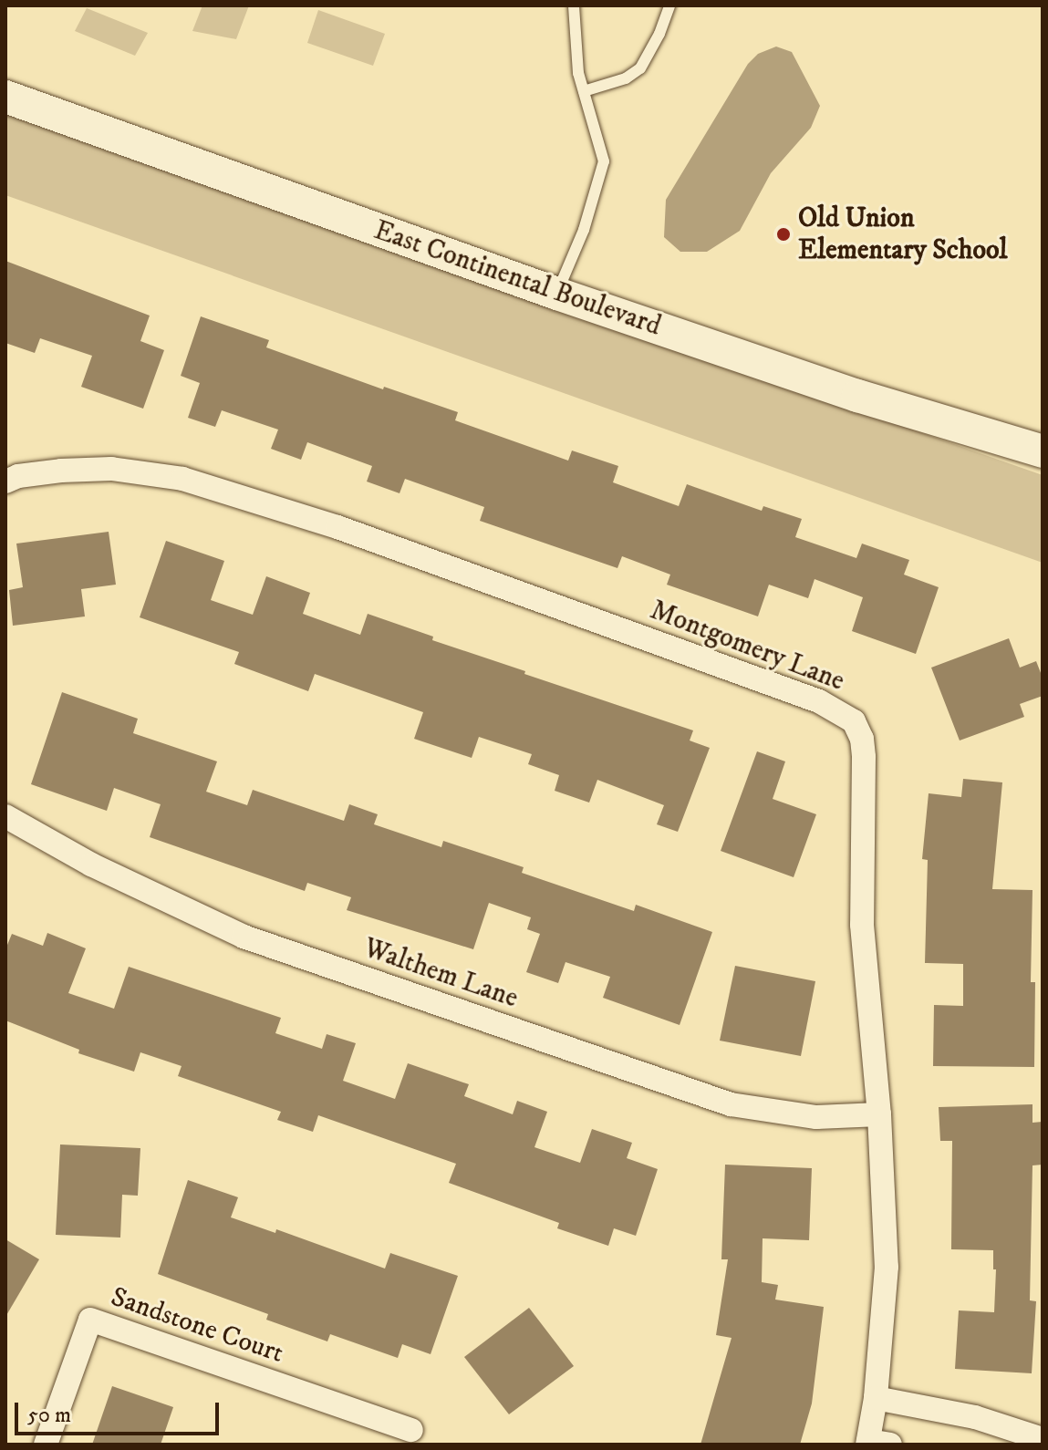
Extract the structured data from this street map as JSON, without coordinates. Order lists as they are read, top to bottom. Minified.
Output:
{"streets":{"main road":["East Continental Boulevard"],"street":["Montgomery Lane","Walthem Lane","Sandstone Court"]},"crossings":[["Montgomery Lane","Walthem Lane"]],"places":["Old Union Elementary School"],"scale_bar":"50 m"}
